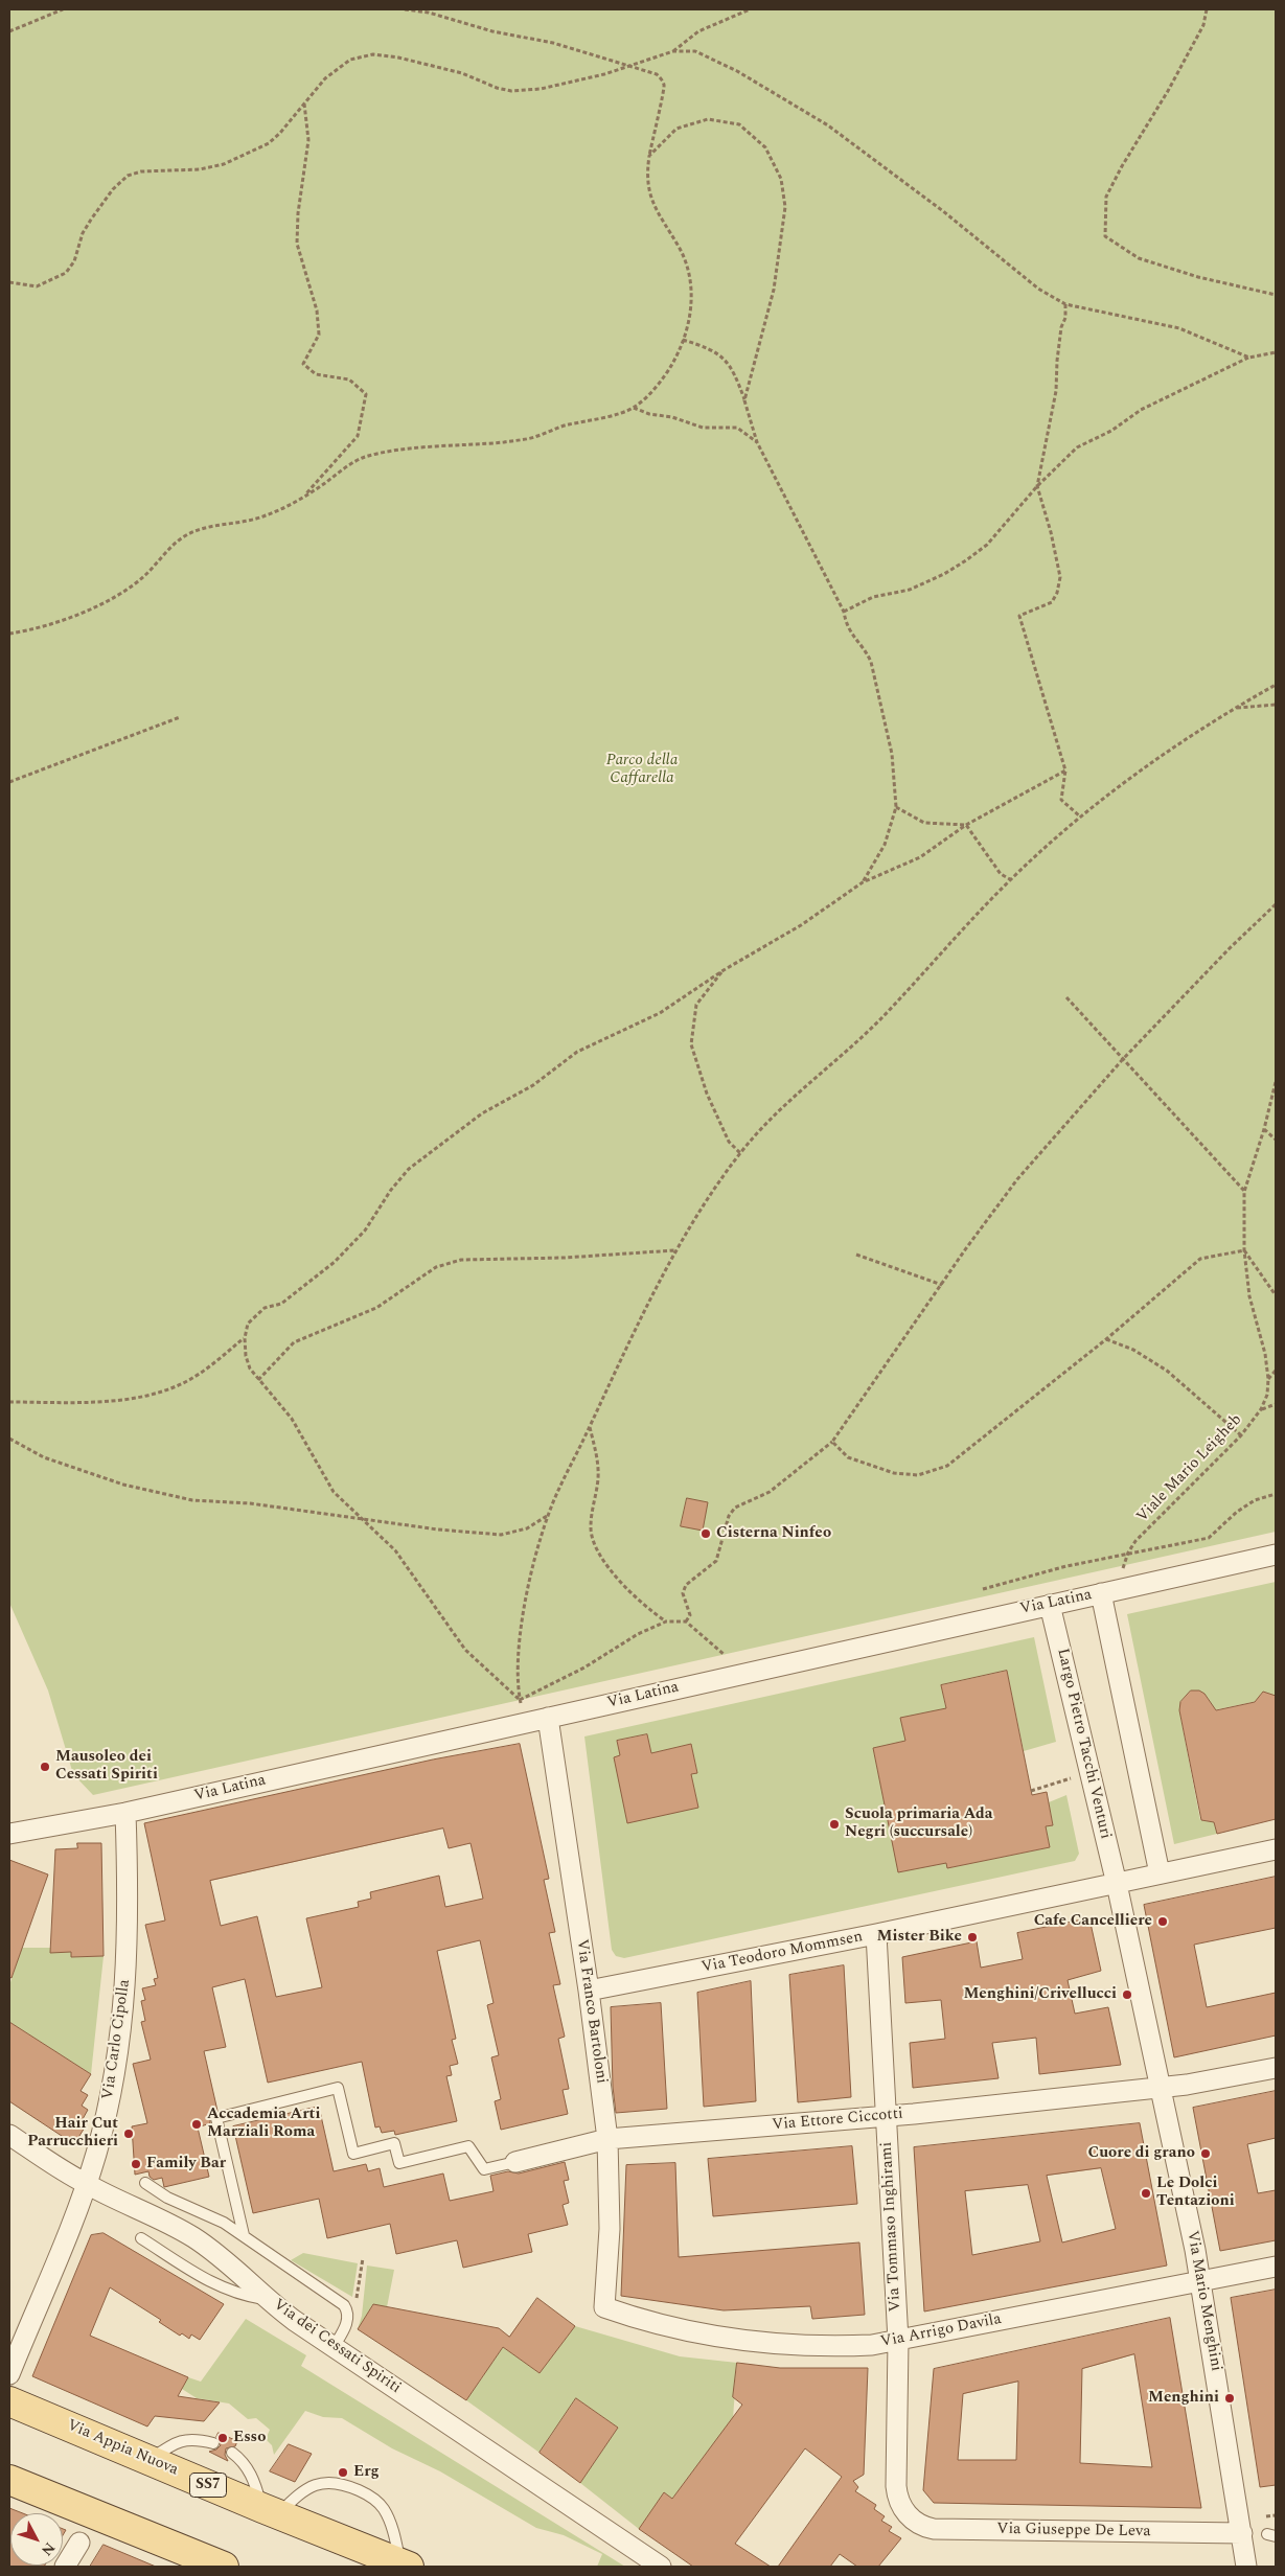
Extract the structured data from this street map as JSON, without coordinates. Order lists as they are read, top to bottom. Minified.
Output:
{"streets":{"main road":["Via Appia Nuova","SS7"],"street":["Via Latina","Largo Pietro Tacchi Venturi","Via Teodoro Mommsen","Via Franco Bartoloni","Via Carlo Cipolla","Via Ettore Ciccotti","Via Tommaso Inghirami","Via Mario Menghini","Via Arrigo Davila","Via dei Cessati Spiriti","Via Giuseppe De Leva"],"path":["Viale Mario Leigheb"]},"crossings":[["Via Latina","Largo Pietro Tacchi Venturi"],["Via Latina","Via Franco Bartoloni"],["Via Latina","Via Carlo Cipolla"],["Largo Pietro Tacchi Venturi","Via Teodoro Mommsen"],["Largo Pietro Tacchi Venturi","Via Mario Menghini"],["Via Teodoro Mommsen","Via Franco Bartoloni"],["Via Teodoro Mommsen","Via Tommaso Inghirami"],["Via Teodoro Mommsen","Via Mario Menghini"],["Via Franco Bartoloni","Via Ettore Ciccotti"],["Via Franco Bartoloni","Via Arrigo Davila"],["Via Carlo Cipolla","Via dei Cessati Spiriti"],["Via Ettore Ciccotti","Via Tommaso Inghirami"],["Via Ettore Ciccotti","Via Mario Menghini"],["Via Tommaso Inghirami","Via Arrigo Davila"],["Via Tommaso Inghirami","Via Giuseppe De Leva"],["Via Mario Menghini","Via Arrigo Davila"],["Via Mario Menghini","Via Giuseppe De Leva"]],"parks":["Parco della Caffarella"],"places":["Cisterna Ninfeo","Mausoleo dei Cessati Spiriti","Scuola primaria Ada Negri (succursale)","Cafe Cancelliere","Mister Bike","Menghini/Crivellucci","Accademia Arti Marziali Roma","Hair Cut Parrucchieri","Cuore di grano","Family Bar","Le Dolci Tentazioni","Menghini","Esso","Erg"],"north":"bottom right"}
